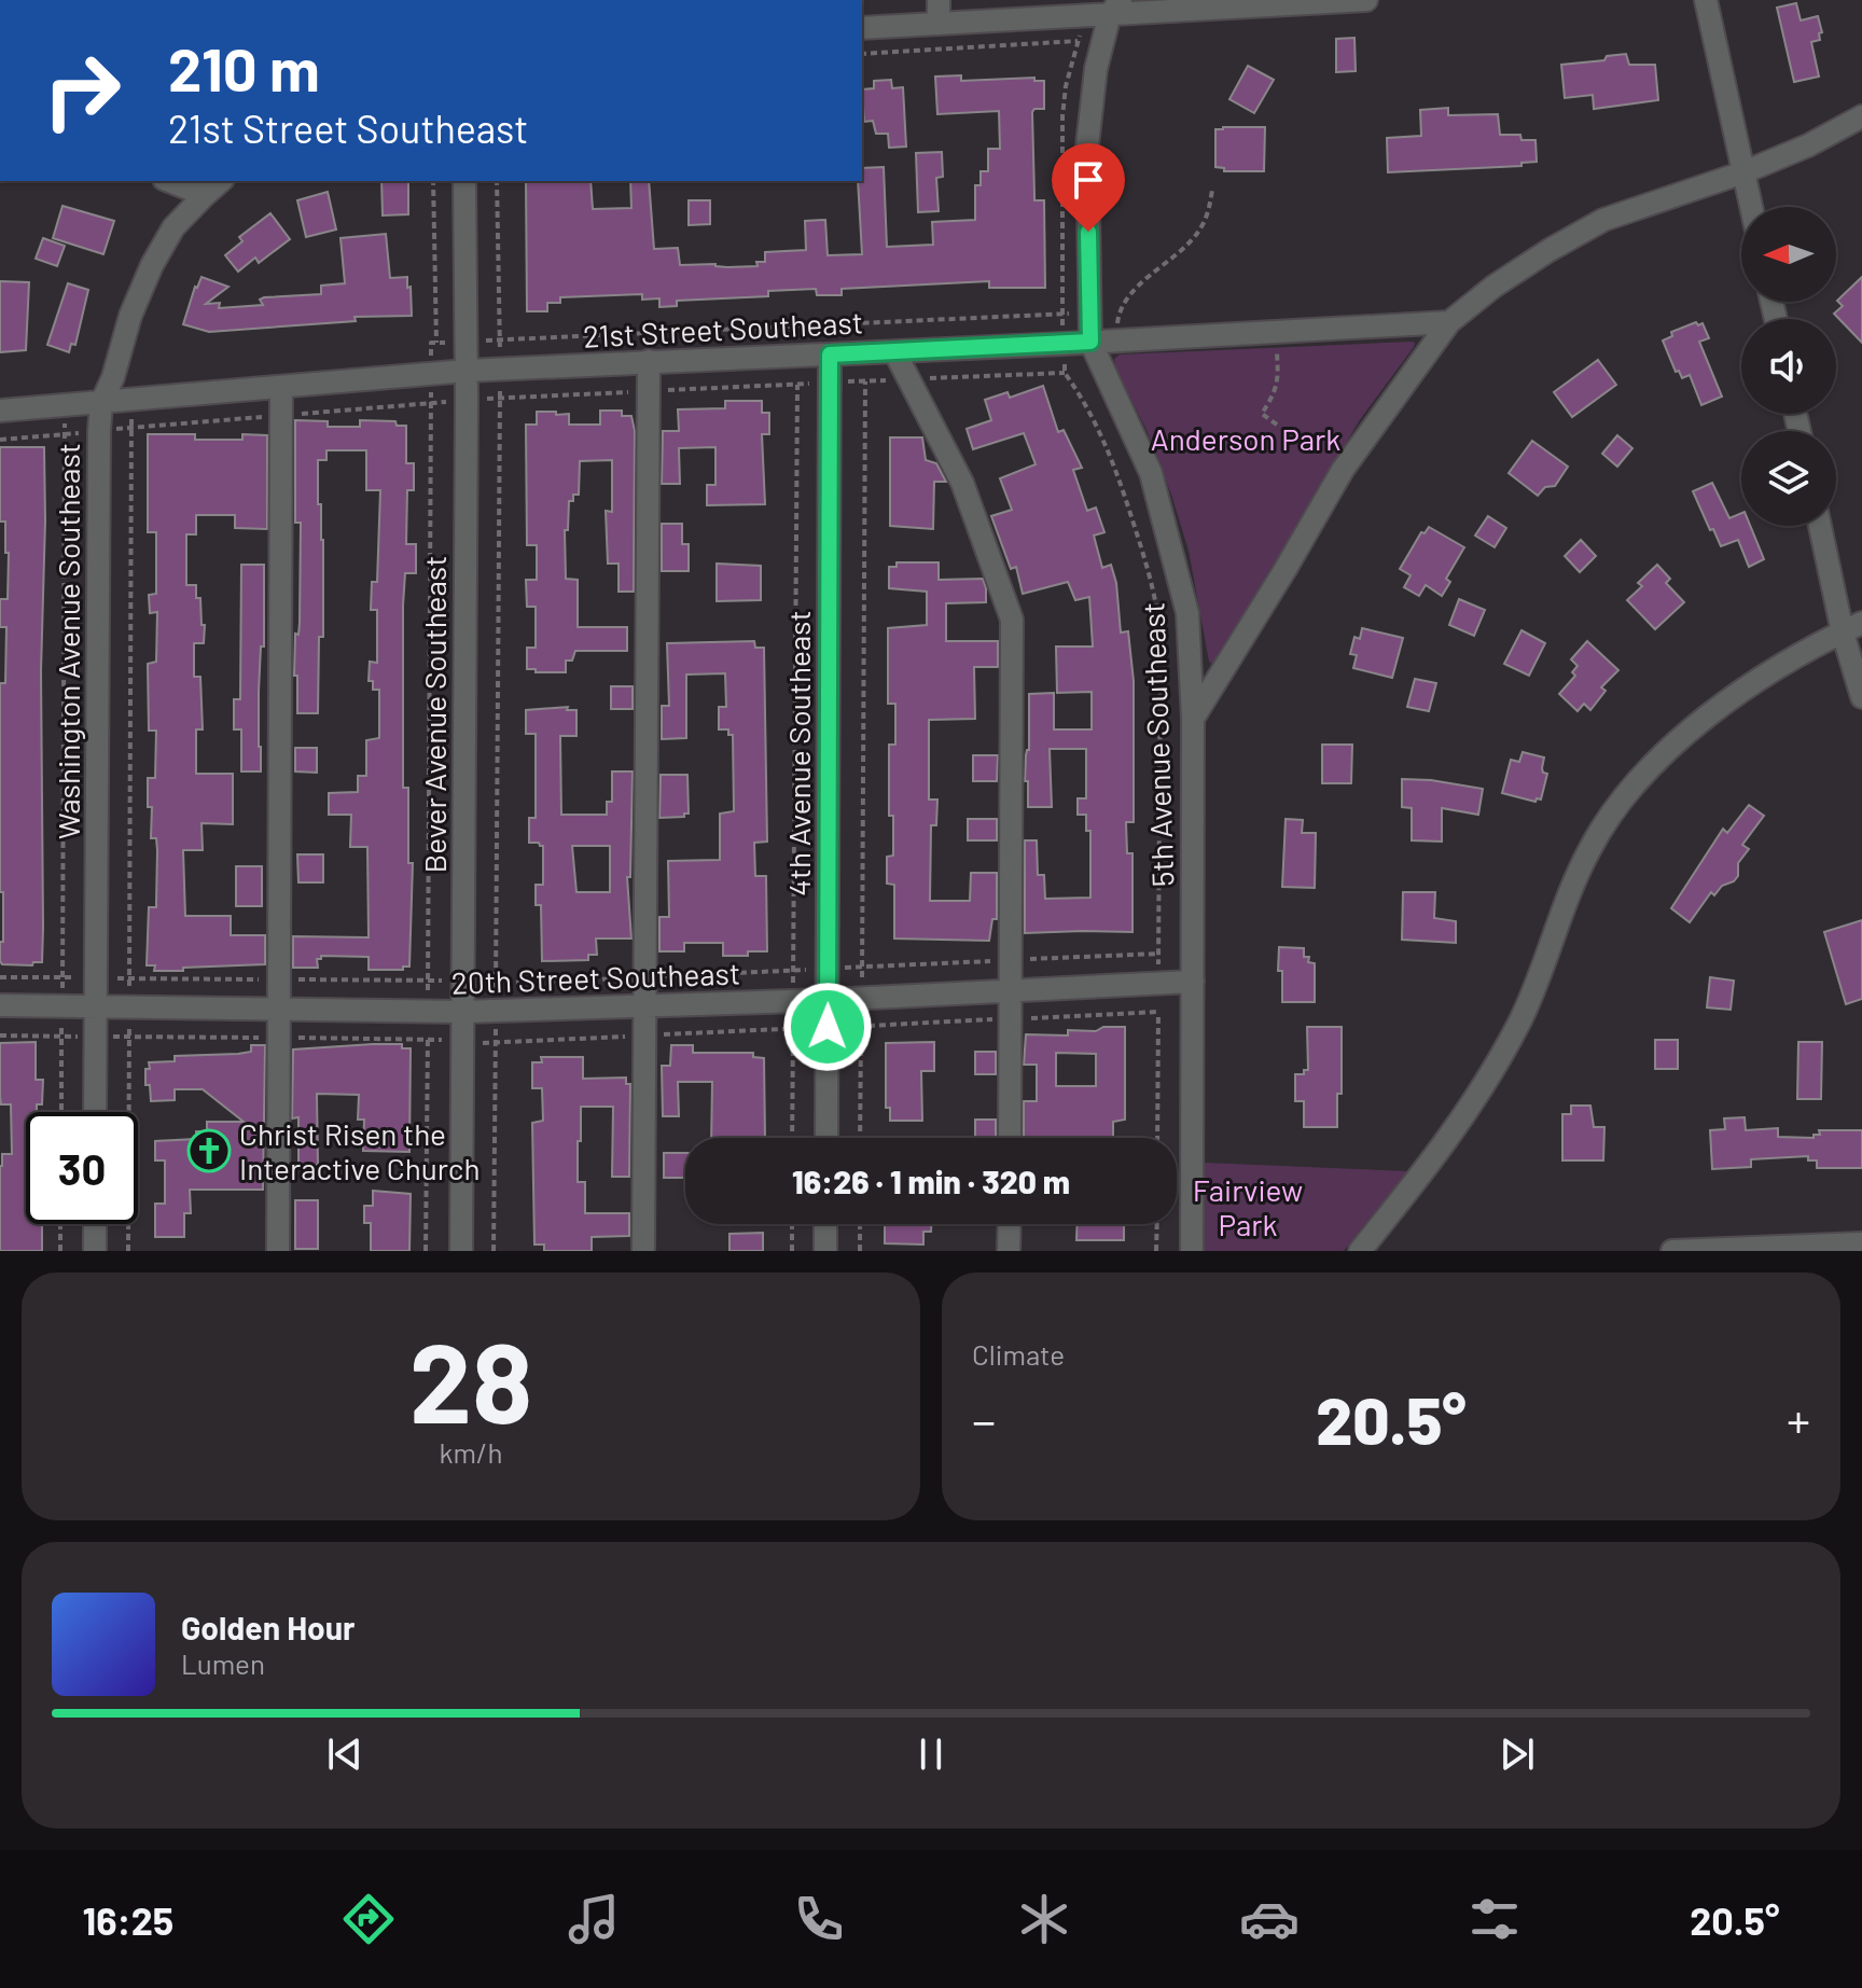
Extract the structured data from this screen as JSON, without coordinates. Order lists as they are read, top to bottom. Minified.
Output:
{"streets":{"street":["21st Street Southeast","Washington Avenue Southeast","Bever Avenue Southeast","5th Avenue Southeast","4th Avenue Southeast","20th Street Southeast"]},"crossings":[["21st Street Southeast","Washington Avenue Southeast"],["21st Street Southeast","Bever Avenue Southeast"],["21st Street Southeast","5th Avenue Southeast"],["21st Street Southeast","4th Avenue Southeast"],["Washington Avenue Southeast","20th Street Southeast"],["Bever Avenue Southeast","20th Street Southeast"],["5th Avenue Southeast","20th Street Southeast"],["4th Avenue Southeast","20th Street Southeast"]],"parks":["Anderson Park","Fairview Park"],"places":{"church":["Christ Risen the Interactive Church"]},"north":"left","page":{"turn":["210 m","21st Street Southeast"],"limit":"30","trip":"16:26 · 1 min · 320 m","tile":[["28","km/h"],"Climate"],"heat":["−","20.5°","+"],"song":["Golden Hour","Lumen"],"tabs":["16:25","20.5°"]}}
